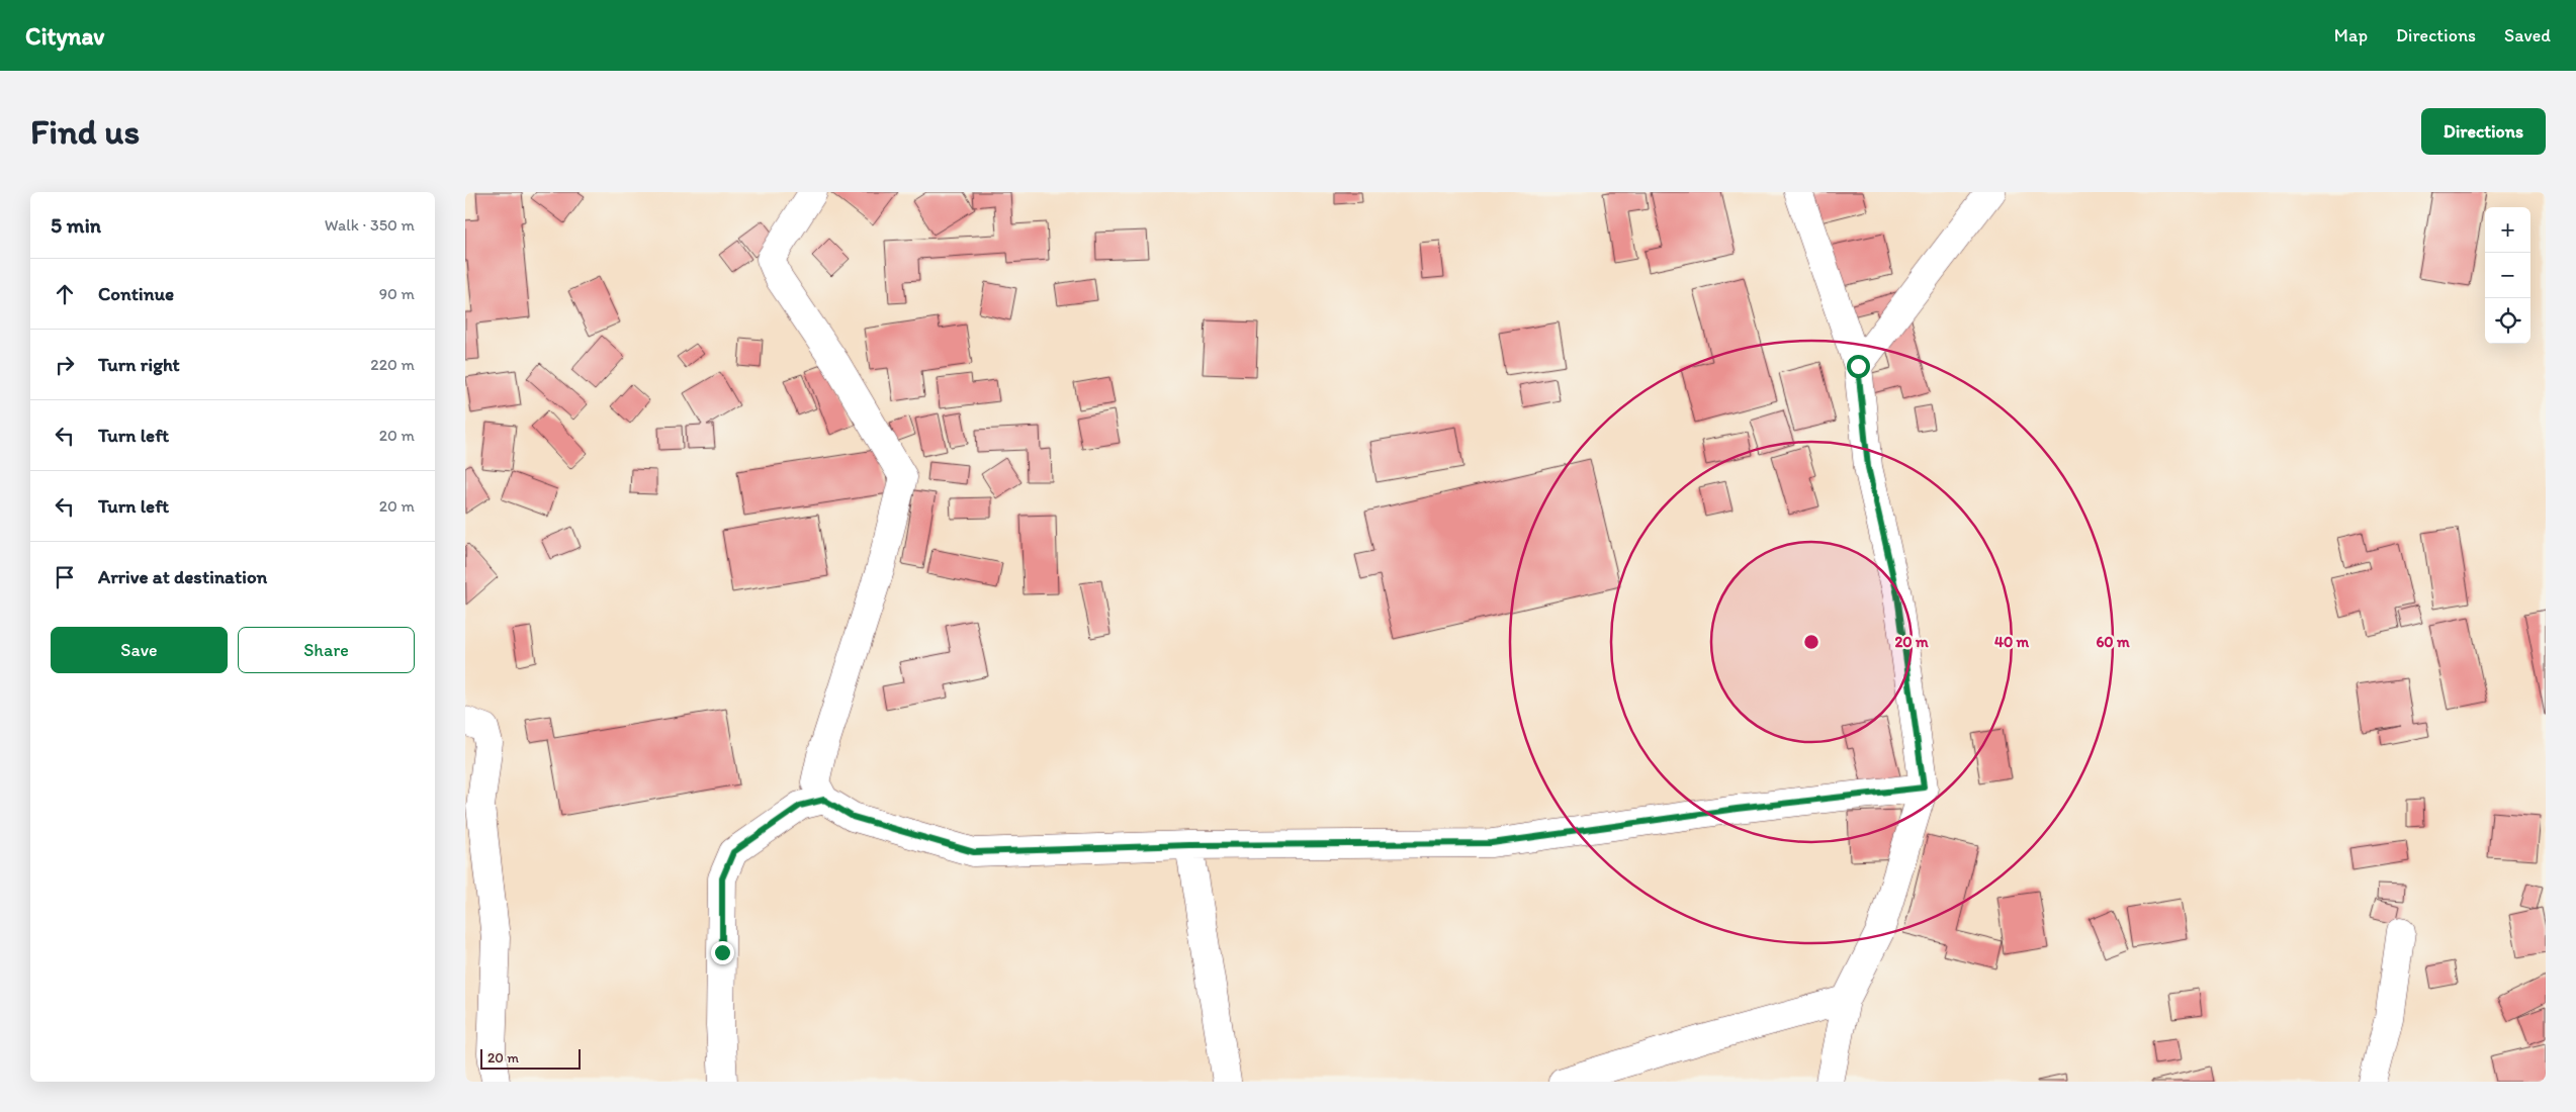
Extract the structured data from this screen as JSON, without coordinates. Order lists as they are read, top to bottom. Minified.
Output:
{"scale_bar":"20 m","page":{"header":"Citynav","nav":["Map","Directions","Saved"],"buttons":["Directions",["Save","Share"]],"title":"Find us","heading":["5 min","Walk · 350 m"],"map_buttons":["+","−"],"list":[["Continue","90 m"],["Turn right","220 m"],["Turn left","20 m"],["Turn left","20 m"],"Arrive at destination"],"scale":"20 m"},"rings":["20 m","40 m","60 m"]}
